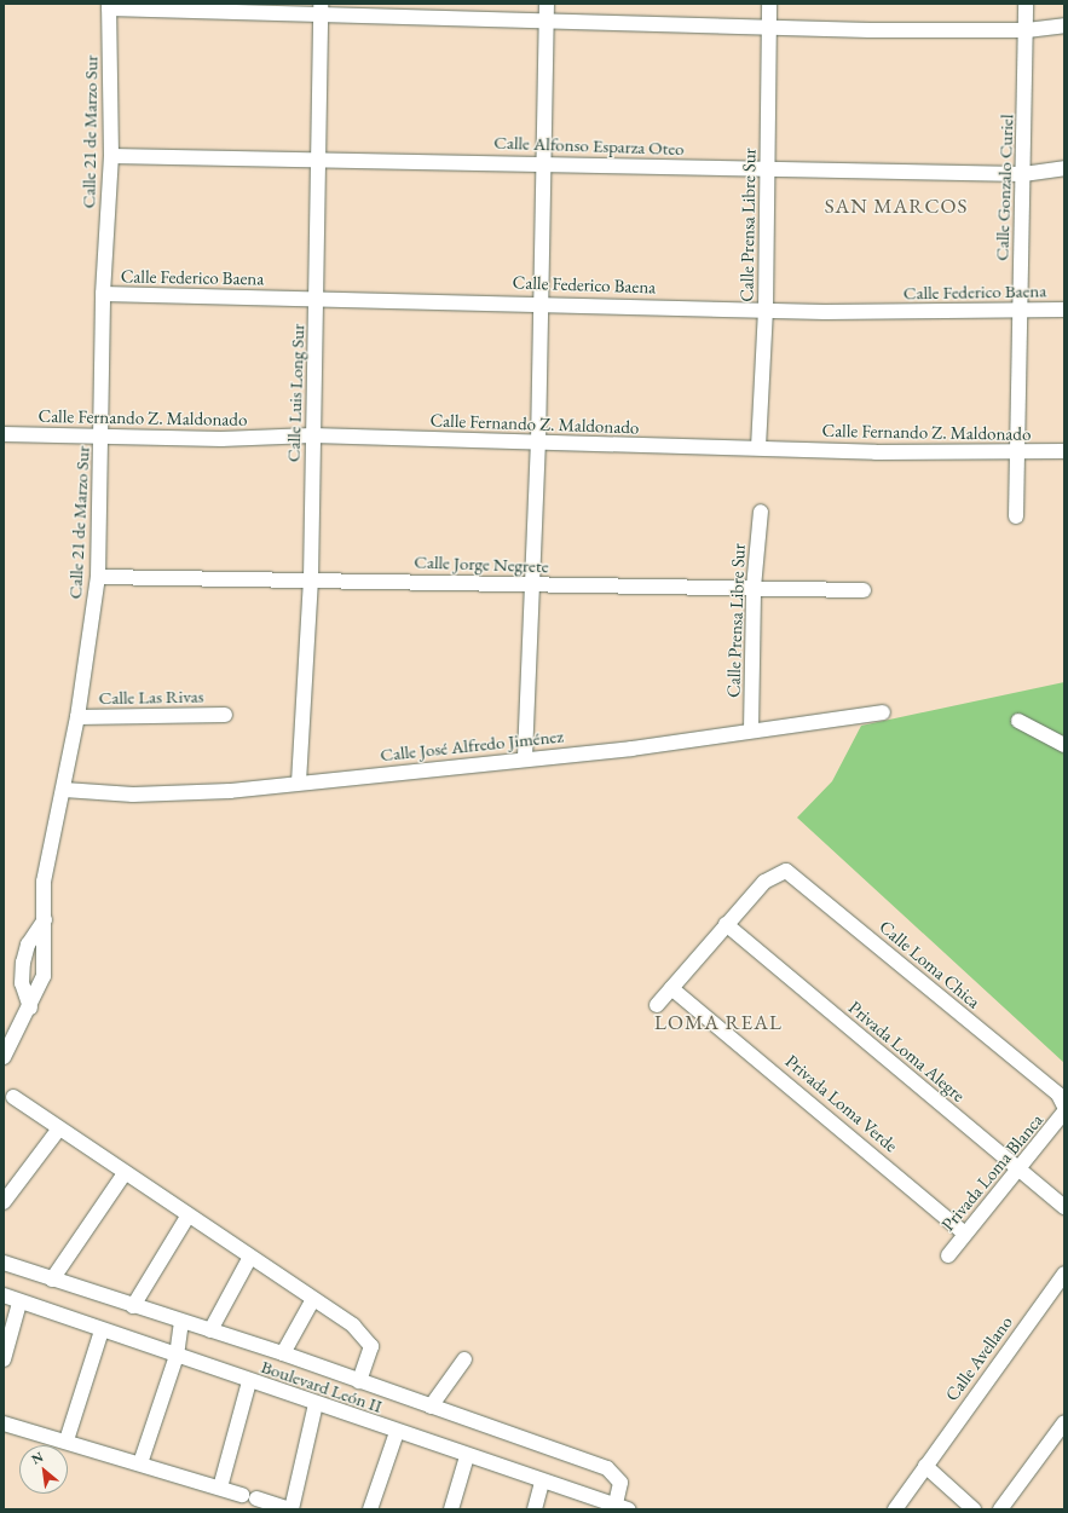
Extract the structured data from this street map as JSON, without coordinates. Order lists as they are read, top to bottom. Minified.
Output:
{"streets":{"street":["Calle 21 de Marzo Sur","Calle Alfonso Esparza Oteo","Calle Gonzalo Curiel","Calle Prensa Libre Sur","Calle Federico Baena","Calle Luis Long Sur","Calle Fernando Z. Maldonado","Calle Jorge Negrete","Calle Las Rivas","Calle José Alfredo Jiménez","Calle Loma Chica","Privada Loma Alegre","Privada Loma Verde","Privada Loma Blanca","Calle Avellano","Boulevard León II"]},"crossings":[["Calle 21 de Marzo Sur","Calle Alfonso Esparza Oteo"],["Calle 21 de Marzo Sur","Calle Federico Baena"],["Calle 21 de Marzo Sur","Calle Fernando Z. Maldonado"],["Calle 21 de Marzo Sur","Calle Jorge Negrete"],["Calle 21 de Marzo Sur","Calle Las Rivas"],["Calle 21 de Marzo Sur","Calle José Alfredo Jiménez"],["Calle Alfonso Esparza Oteo","Calle Gonzalo Curiel"],["Calle Alfonso Esparza Oteo","Calle Prensa Libre Sur"],["Calle Alfonso Esparza Oteo","Calle Luis Long Sur"],["Calle Gonzalo Curiel","Calle Federico Baena"],["Calle Gonzalo Curiel","Calle Fernando Z. Maldonado"],["Calle Prensa Libre Sur","Calle Federico Baena"],["Calle Prensa Libre Sur","Calle Fernando Z. Maldonado"],["Calle Prensa Libre Sur","Calle Jorge Negrete"],["Calle Prensa Libre Sur","Calle José Alfredo Jiménez"],["Calle Federico Baena","Calle Luis Long Sur"],["Calle Luis Long Sur","Calle Fernando Z. Maldonado"],["Calle Luis Long Sur","Calle Jorge Negrete"],["Calle Luis Long Sur","Calle José Alfredo Jiménez"],["Calle Loma Chica","Privada Loma Alegre"],["Privada Loma Alegre","Privada Loma Blanca"],["Privada Loma Verde","Privada Loma Blanca"]],"districts":["SAN MARCOS","LOMA REAL"],"north":"top left"}
